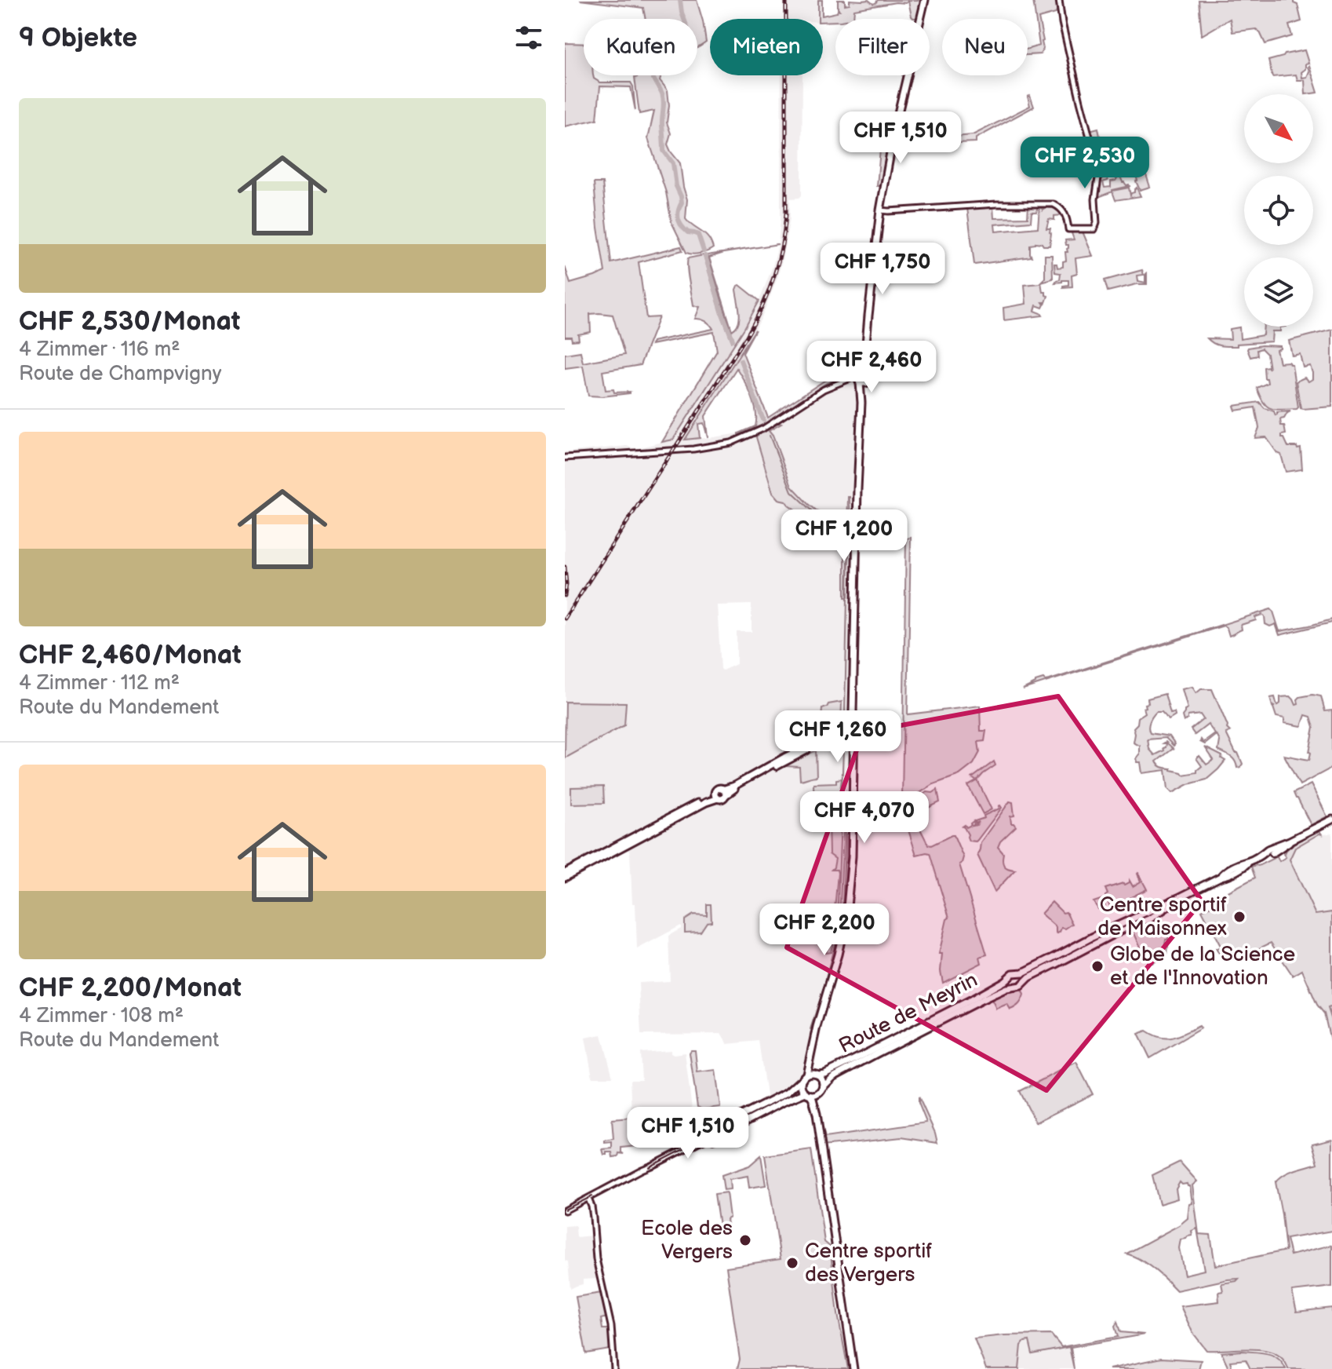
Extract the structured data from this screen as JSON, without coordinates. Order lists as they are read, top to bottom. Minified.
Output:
{"streets":{"main road":["Route de Meyrin"]},"places":["Centre sportif de Maisonnex","Globe de la Science et de l'Innovation","Ecole des Vergers","Centre sportif des Vergers"],"north":"bottom right","page":{"heading":"9 Objekte","chip":["Kaufen","Mieten","Filter","Neu"],"list":[{"name":"CHF 2,530/Monat","note":"4 Zimmer · 116 m² · Route de Champvigny"},{"name":"CHF 2,460/Monat","note":"4 Zimmer · 112 m² · Route du Mandement"},{"name":"CHF 2,200/Monat","note":"4 Zimmer · 108 m² · Route du Mandement"}],"price":["CHF 1,510","CHF 2,530","CHF 1,750","CHF 2,460","CHF 1,200","CHF 1,260","CHF 4,070","CHF 2,200","CHF 1,510"]}}
